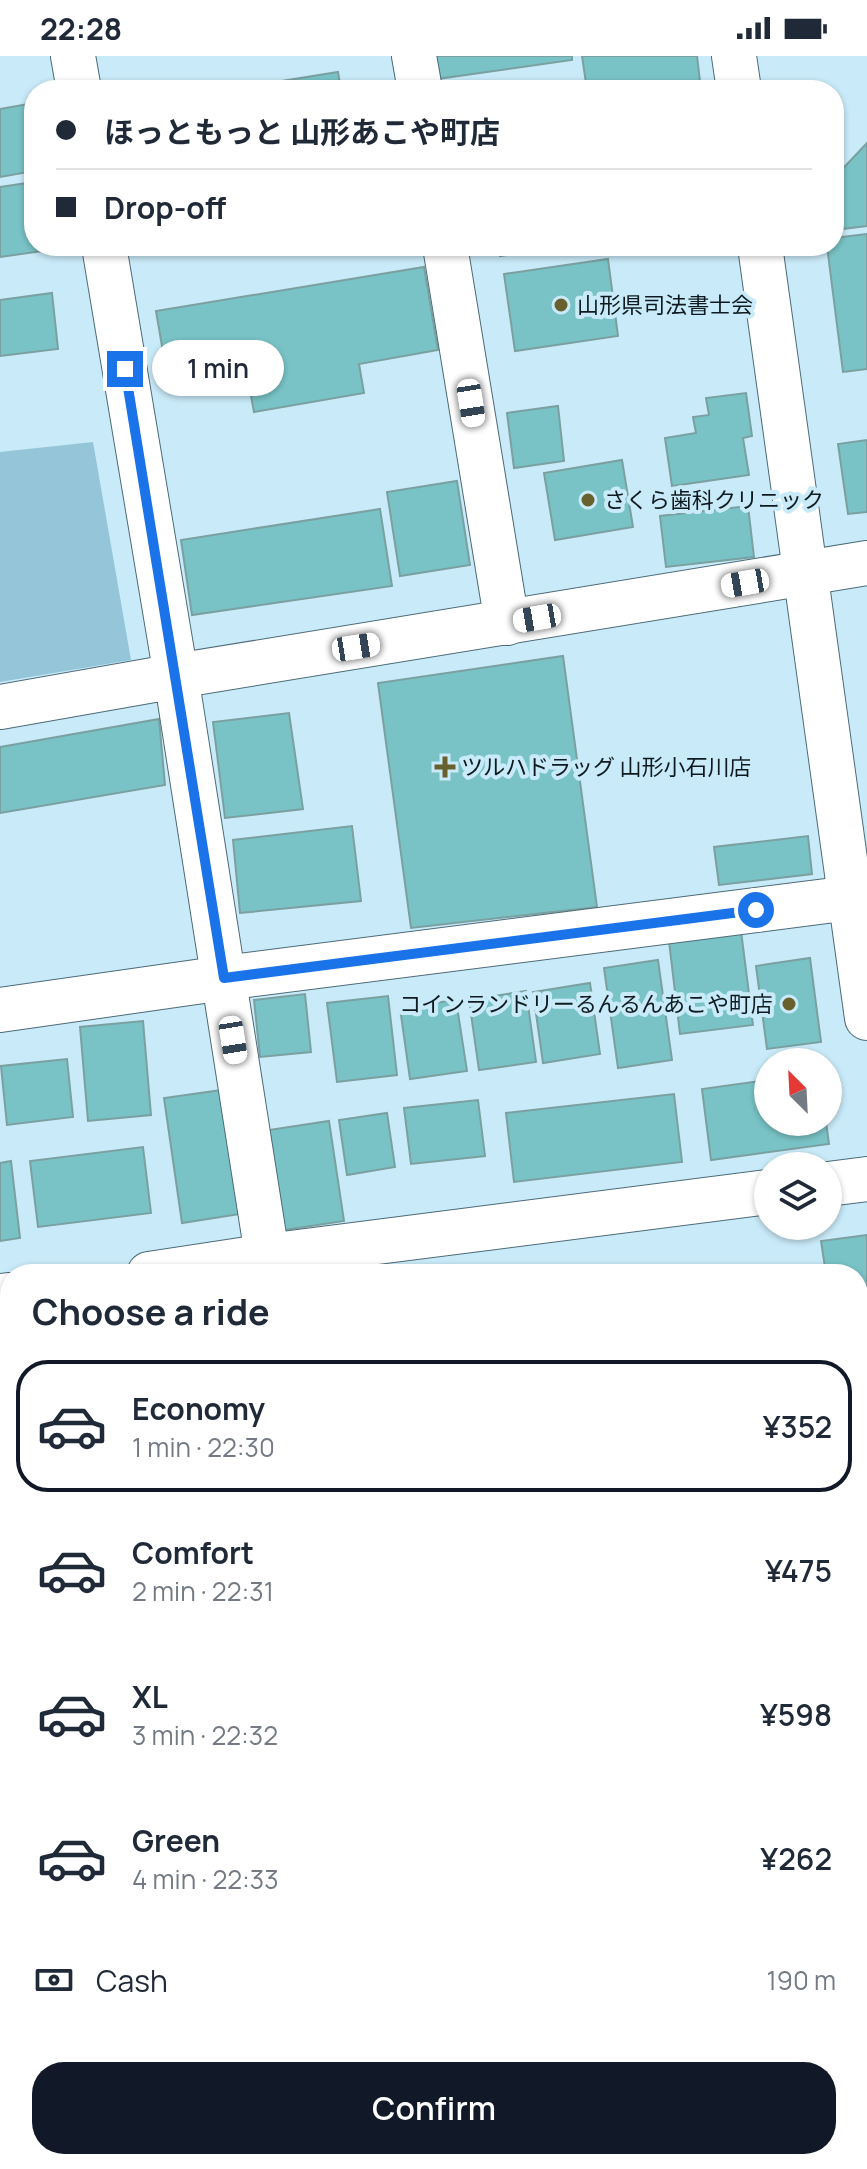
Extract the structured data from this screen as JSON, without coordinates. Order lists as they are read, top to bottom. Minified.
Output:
{"places":{"other":["山形県司法書士会","さくら歯科クリニック","コインランドリーるんるんあこや町店"],"health":["ツルハドラッグ 山形小石川店"]},"north":"top left","page":{"status":"22:28","banner":["ほっともっと 山形あこや町店","Drop-off"],"bubble":"1 min","heading":"Choose a ride","list":[{"name":"Economy","note":"1 min · 22:30","value":"¥352"},{"name":"Comfort","note":"2 min · 22:31","value":"¥475"},{"name":"XL","note":"3 min · 22:32","value":"¥598"},{"name":"Green","note":"4 min · 22:33","value":"¥262"}],"pay":["Cash","190 m"],"buttons":"Confirm"}}
